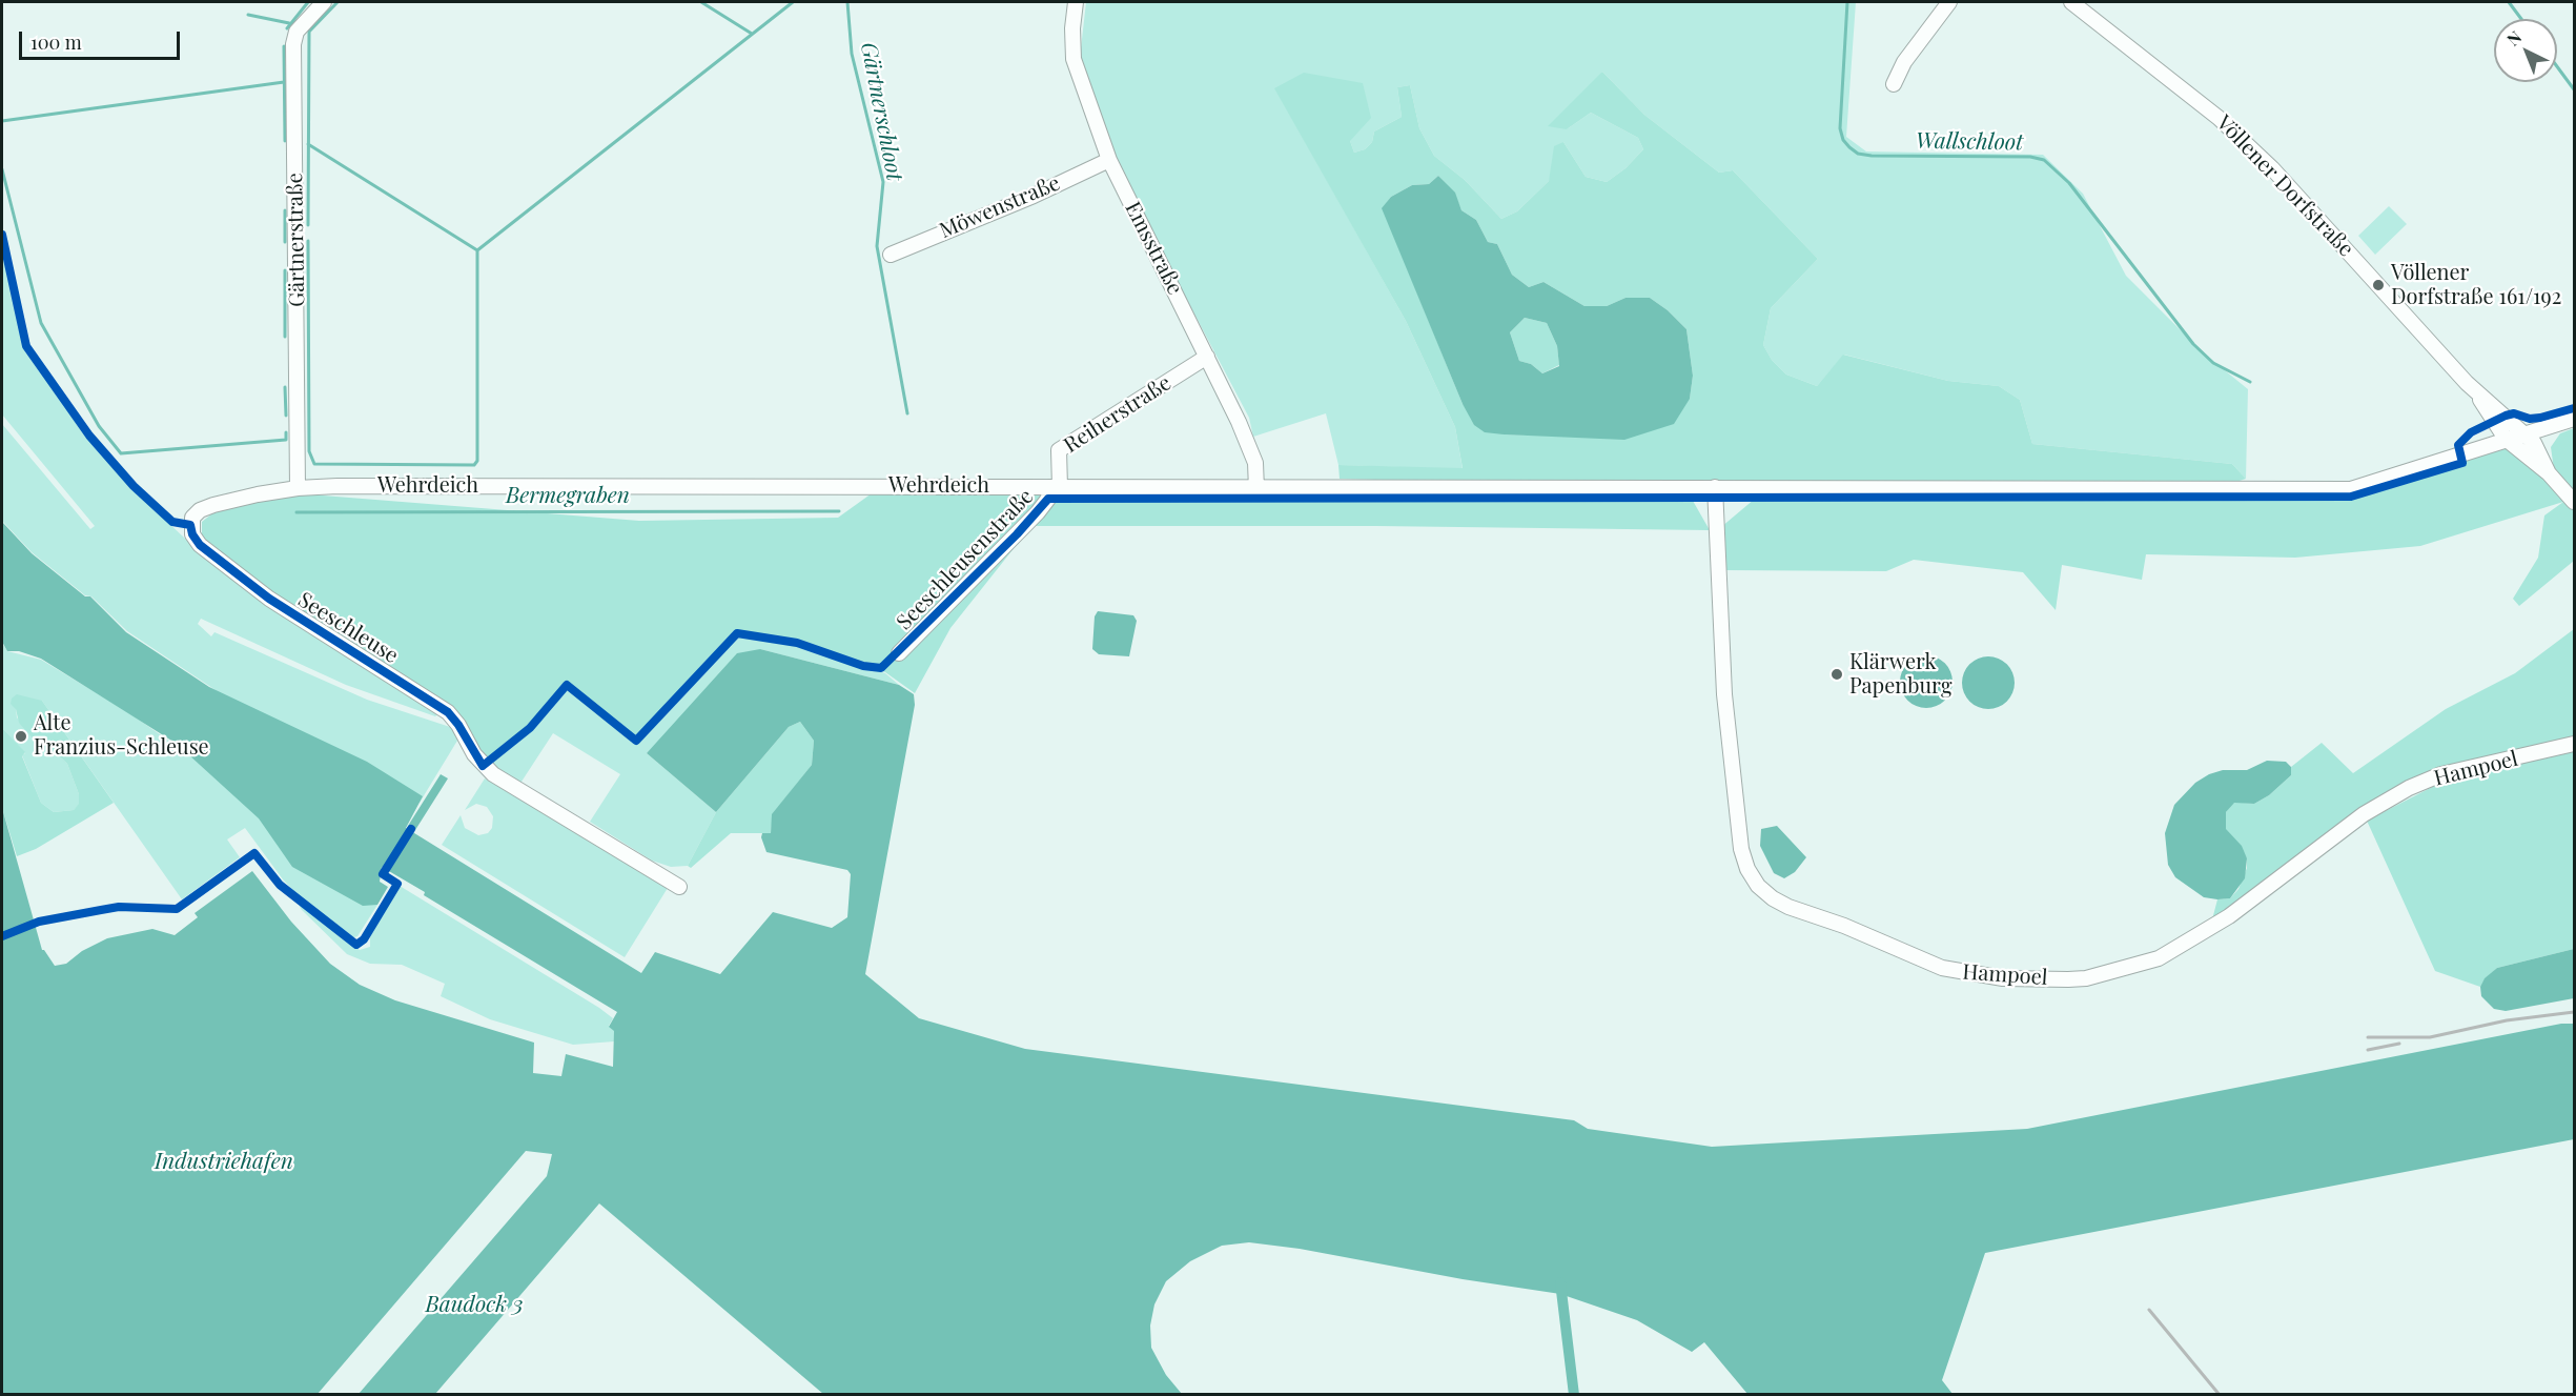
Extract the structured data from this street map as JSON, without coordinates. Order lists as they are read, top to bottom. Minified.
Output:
{"streets":{"street":["Völlener Dorfstraße","Möwenstraße","Gärtnerstraße","Emsstraße","Reiherstraße","Wehrdeich","Seeschleusenstraße","Seeschleuse","Hampoel"]},"crossings":[["Völlener Dorfstraße","Wehrdeich"],["Möwenstraße","Emsstraße"],["Gärtnerstraße","Wehrdeich"],["Emsstraße","Reiherstraße"],["Emsstraße","Wehrdeich"],["Reiherstraße","Wehrdeich"],["Reiherstraße","Seeschleusenstraße"],["Wehrdeich","Seeschleusenstraße"],["Wehrdeich","Seeschleuse"],["Wehrdeich","Hampoel"]],"water":["Gärtnerschloot","Wallschloot","Bermegraben","Industriehafen","Baudock 3"],"places":["Völlener Dorfstraße 161/192","Klärwerk Papenburg","Alte Franzius-Schleuse"],"scale_bar":"100 m","north":"top left"}
